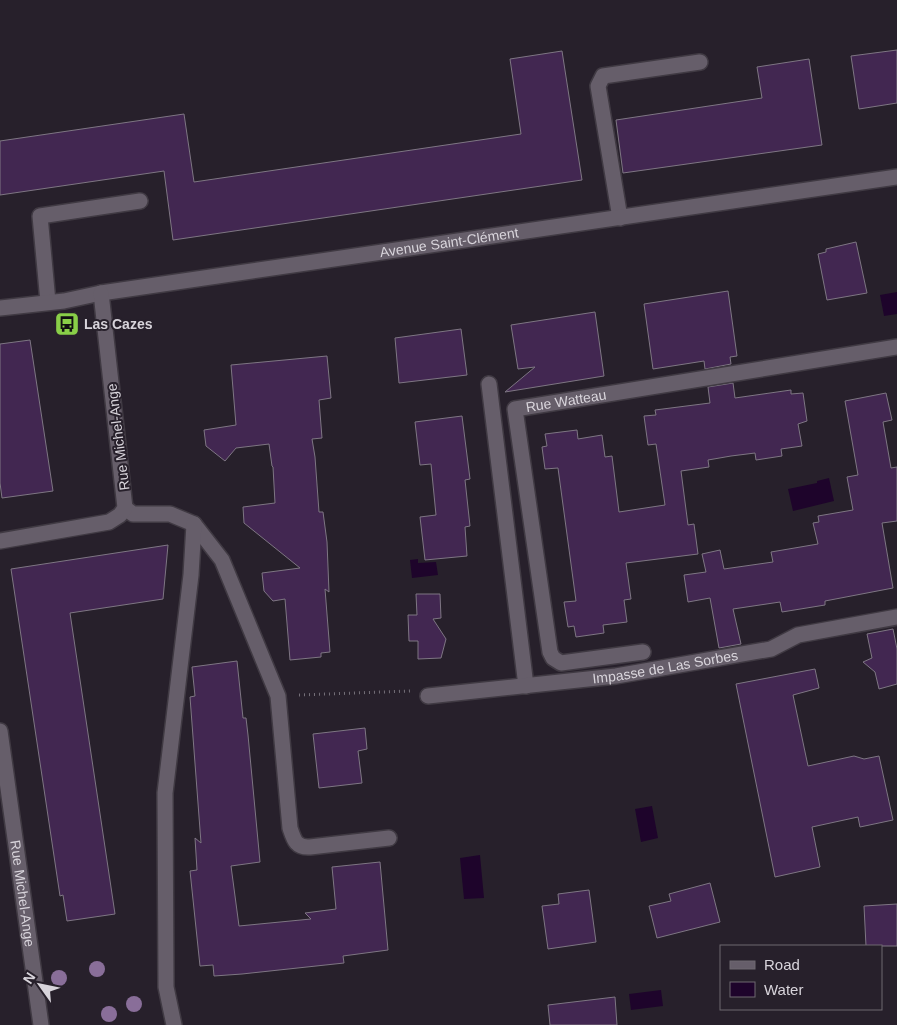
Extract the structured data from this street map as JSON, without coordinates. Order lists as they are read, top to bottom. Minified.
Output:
{"streets":{"street":["Avenue Saint-Clément","Rue Watteau","Rue Michel-Ange","Impasse de Las Sorbes"]},"crossings":[["Avenue Saint-Clément","Rue Michel-Ange"]],"places":{"bus stop":["Las Cazes"]},"legend":["Road","Water"],"north":"top left"}
